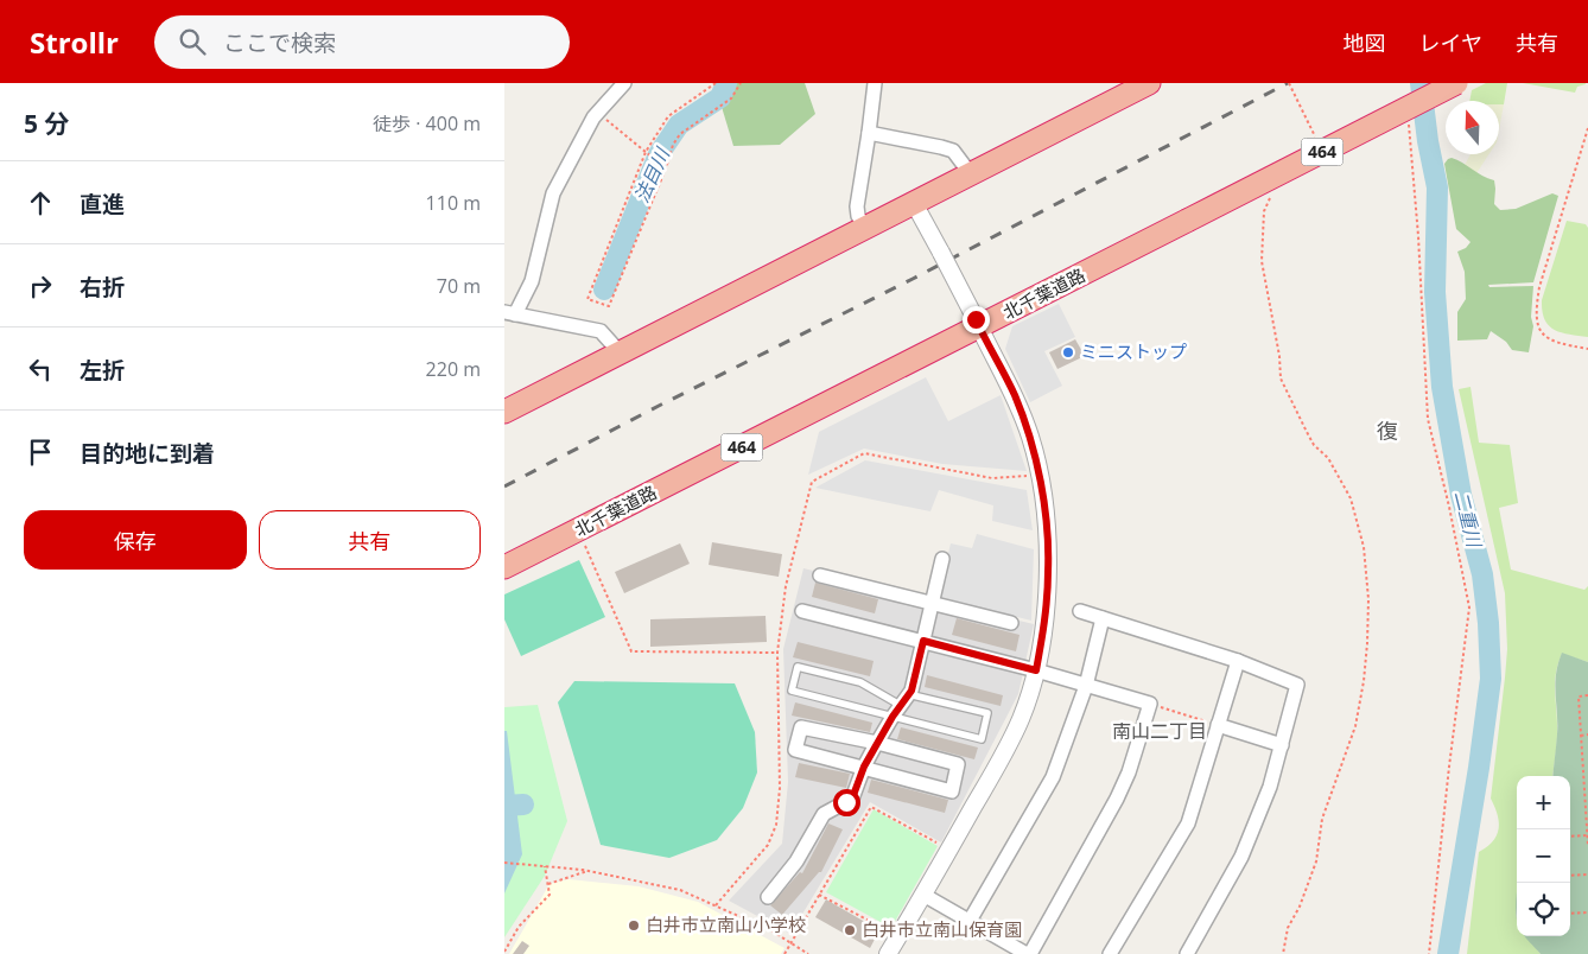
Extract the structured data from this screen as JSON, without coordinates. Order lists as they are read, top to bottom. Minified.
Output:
{"streets":{"highway":["464","北千葉道路"]},"districts":["復","南山二丁目"],"water":["法目川","二重川"],"places":["ミニストップ","白井市立南山小学校","白井市立南山保育園"],"north":"top","page":{"header":"Strollr","search":"ここで検索","nav":["地図","レイヤ","共有"],"heading":["5 分","徒歩 · 400 m"],"list":[["直進","110 m"],["右折","70 m"],["左折","220 m"],"目的地に到着"],"buttons":["保存","共有"],"map_buttons":["+","−"]}}
